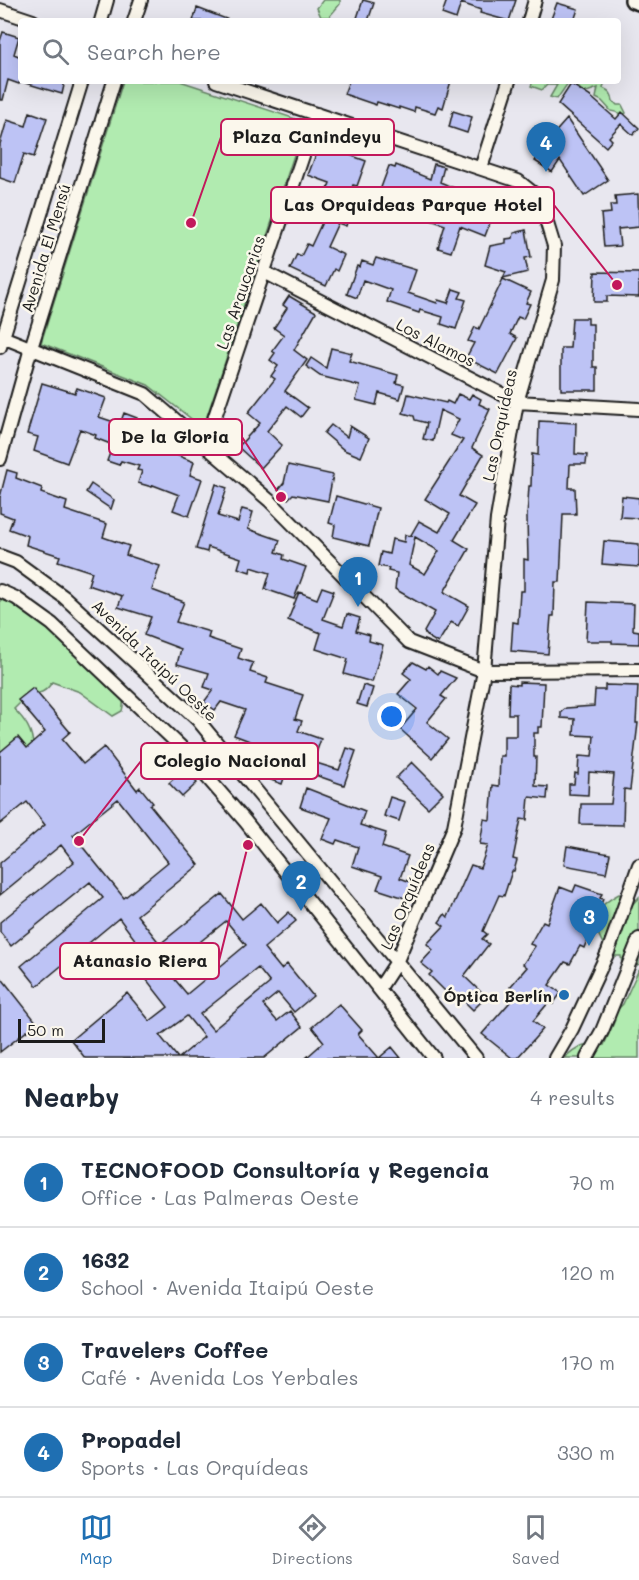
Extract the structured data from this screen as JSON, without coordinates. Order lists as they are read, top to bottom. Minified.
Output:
{"streets":{"street":["Avenida El Mensú","Las Araucarias","Los Alamos","Las Orquídeas","Avenida Itaipú Oeste"]},"crossings":[["Las Araucarias","Los Alamos"],["Las Araucarias","Las Orquídeas"],["Los Alamos","Las Orquídeas"],["Las Orquídeas","Avenida Itaipú Oeste"]],"places":["Plaza Canindeyu","Las Orquideas Parque Hotel","De la Gloria","Colegio Nacional","Atanasio Riera","Óptica Berlín"],"scale_bar":"50 m","page":{"search":"Search here","pins":["4","1","2","3"],"scale":"50 m","heading":["Nearby","4 results"],"list":[{"mark":"1","name":"TECNOFOOD Consultoría y Regencia","note":"Office · Las Palmeras Oeste","value":"70 m"},{"mark":"2","name":"1632","note":"School · Avenida Itaipú Oeste","value":"120 m"},{"mark":"3","name":"Travelers Coffee","note":"Café · Avenida Los Yerbales","value":"170 m"},{"mark":"4","name":"Propadel","note":"Sports · Las Orquídeas","value":"330 m"}],"nav":["Map","Directions","Saved"]}}
